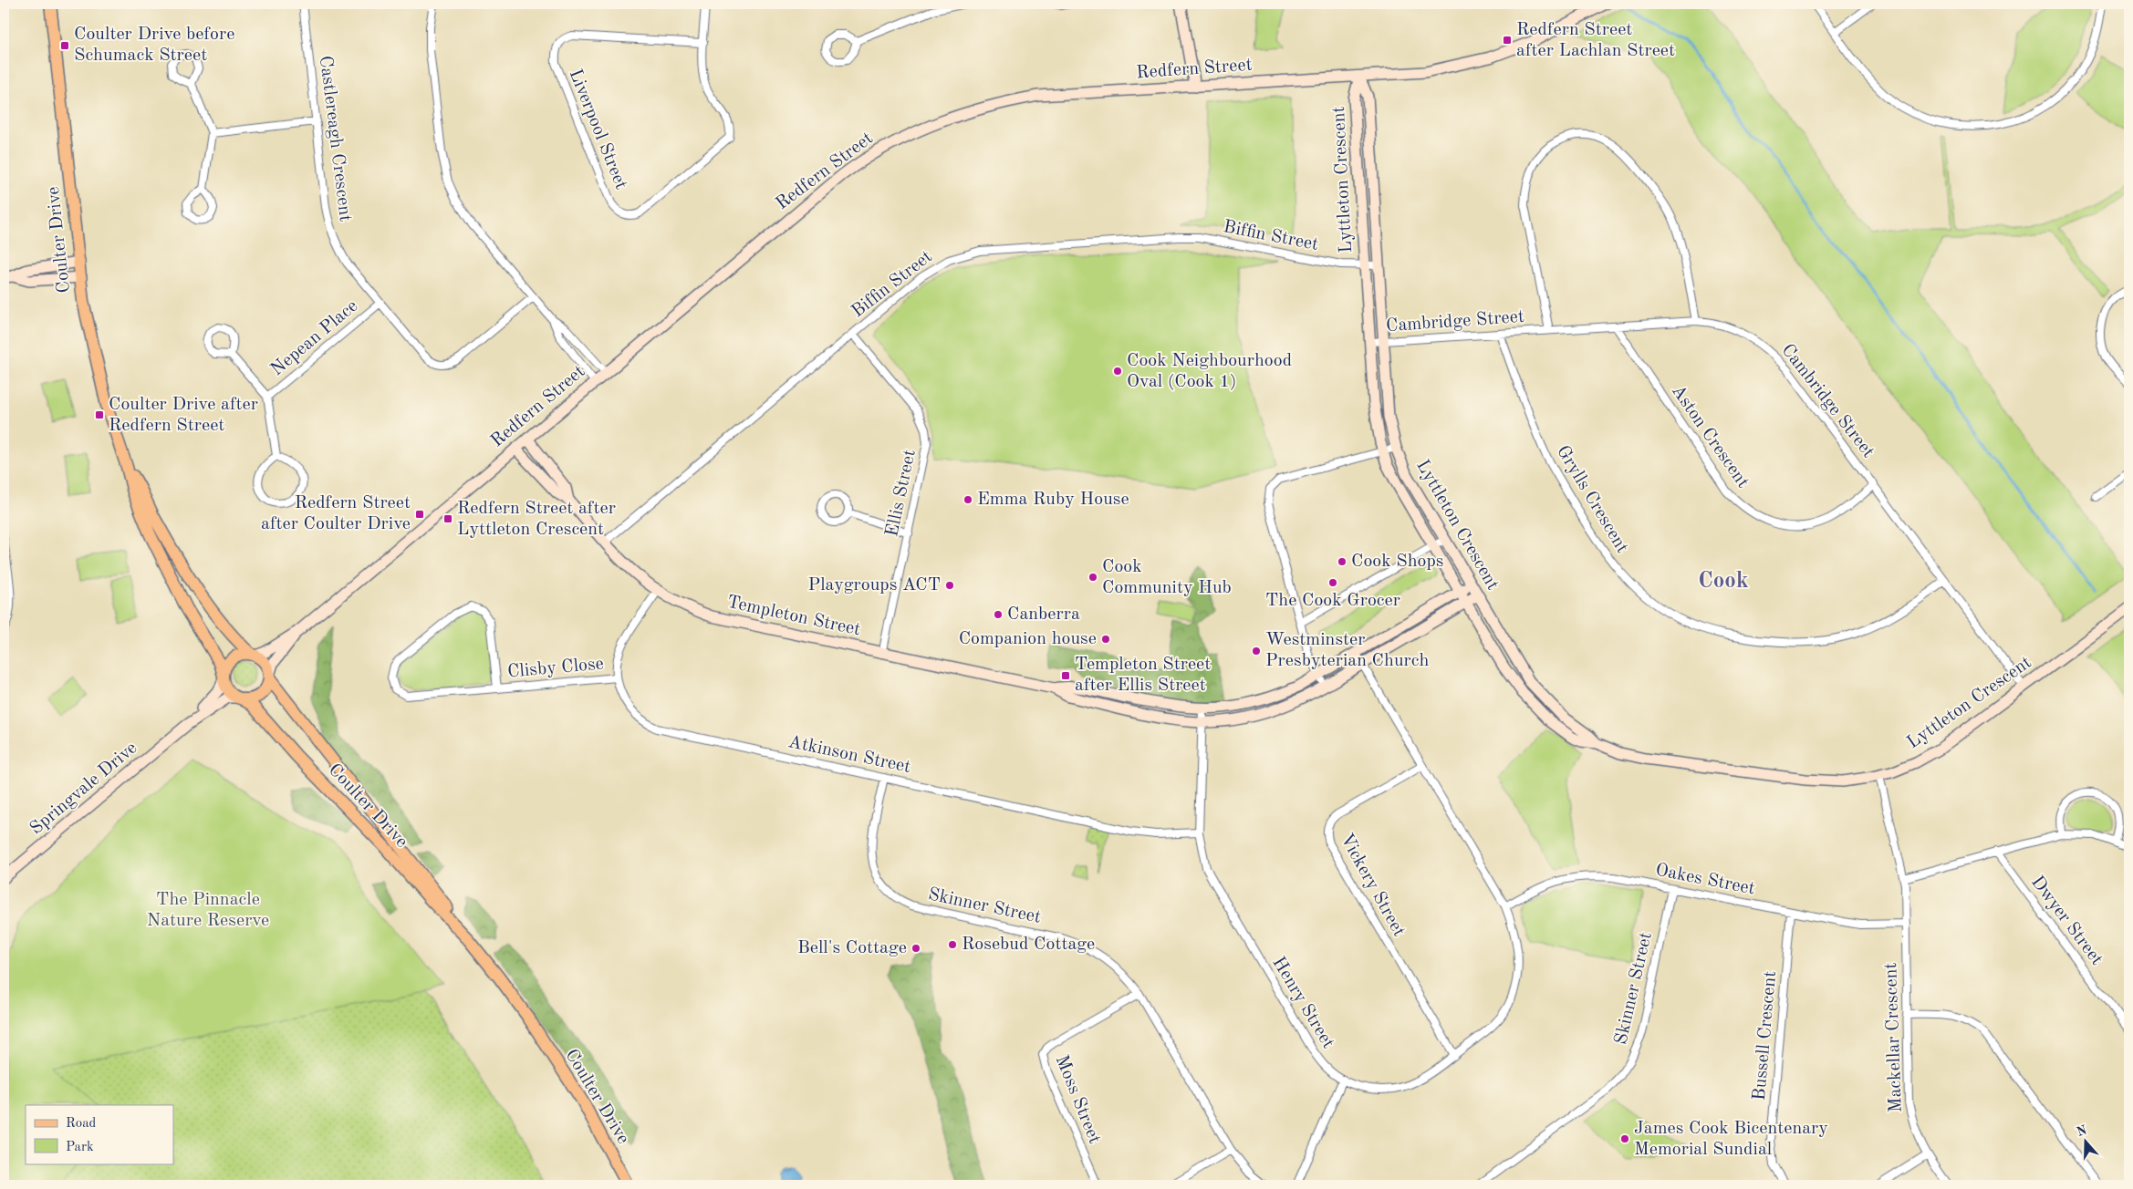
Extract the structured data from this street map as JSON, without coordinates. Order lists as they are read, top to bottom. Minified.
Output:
{"streets":{"main road":["Coulter Drive"],"street":["Redfern Street","Liverpool Street","Castlereagh Crescent","Lyttleton Crescent","Biffin Street","Cambridge Street","Nepean Place","Aston Crescent","Ellis Street","Grylls Crescent","Templeton Street","Clisby Close","Atkinson Street","Springvale Drive","Oakes Street","Vickery Street","Skinner Street","Dwyer Street","Henry Street","Bussell Crescent","Mackellar Crescent","Moss Street"]},"crossings":[["Redfern Street","Lyttleton Crescent"],["Redfern Street","Coulter Drive"],["Redfern Street","Templeton Street"],["Redfern Street","Springvale Drive"],["Castlereagh Crescent","Nepean Place"],["Lyttleton Crescent","Biffin Street"],["Lyttleton Crescent","Cambridge Street"],["Lyttleton Crescent","Templeton Street"],["Lyttleton Crescent","Mackellar Crescent"],["Biffin Street","Ellis Street"],["Biffin Street","Templeton Street"],["Coulter Drive","Springvale Drive"],["Cambridge Street","Aston Crescent"],["Cambridge Street","Grylls Crescent"],["Ellis Street","Templeton Street"],["Templeton Street","Atkinson Street"],["Templeton Street","Henry Street"],["Clisby Close","Atkinson Street"],["Atkinson Street","Skinner Street"],["Atkinson Street","Henry Street"],["Oakes Street","Skinner Street"],["Oakes Street","Henry Street"],["Oakes Street","Bussell Crescent"],["Oakes Street","Mackellar Crescent"],["Vickery Street","Henry Street"],["Skinner Street","Moss Street"]],"districts":["Cook"],"parks":["The Pinnacle Nature Reserve"],"places":{"transit":["Redfern Street after Lachlan Street","Coulter Drive before Schumack Street","Coulter Drive after Redfern Street","Redfern Street after Coulter Drive","Redfern Street after Lyttleton Crescent","Templeton Street after Ellis Street"],"other":["Cook Neighbourhood Oval (Cook 1)","Emma Ruby House","Cook Shops","Cook Community Hub","The Cook Grocer","Playgroups ACT","Canberra","Companion house","Westminster Presbyterian Church","Rosebud Cottage","Bell's Cottage","James Cook Bicentenary Memorial Sundial"]},"legend":["Road","Park"],"north":"top"}
